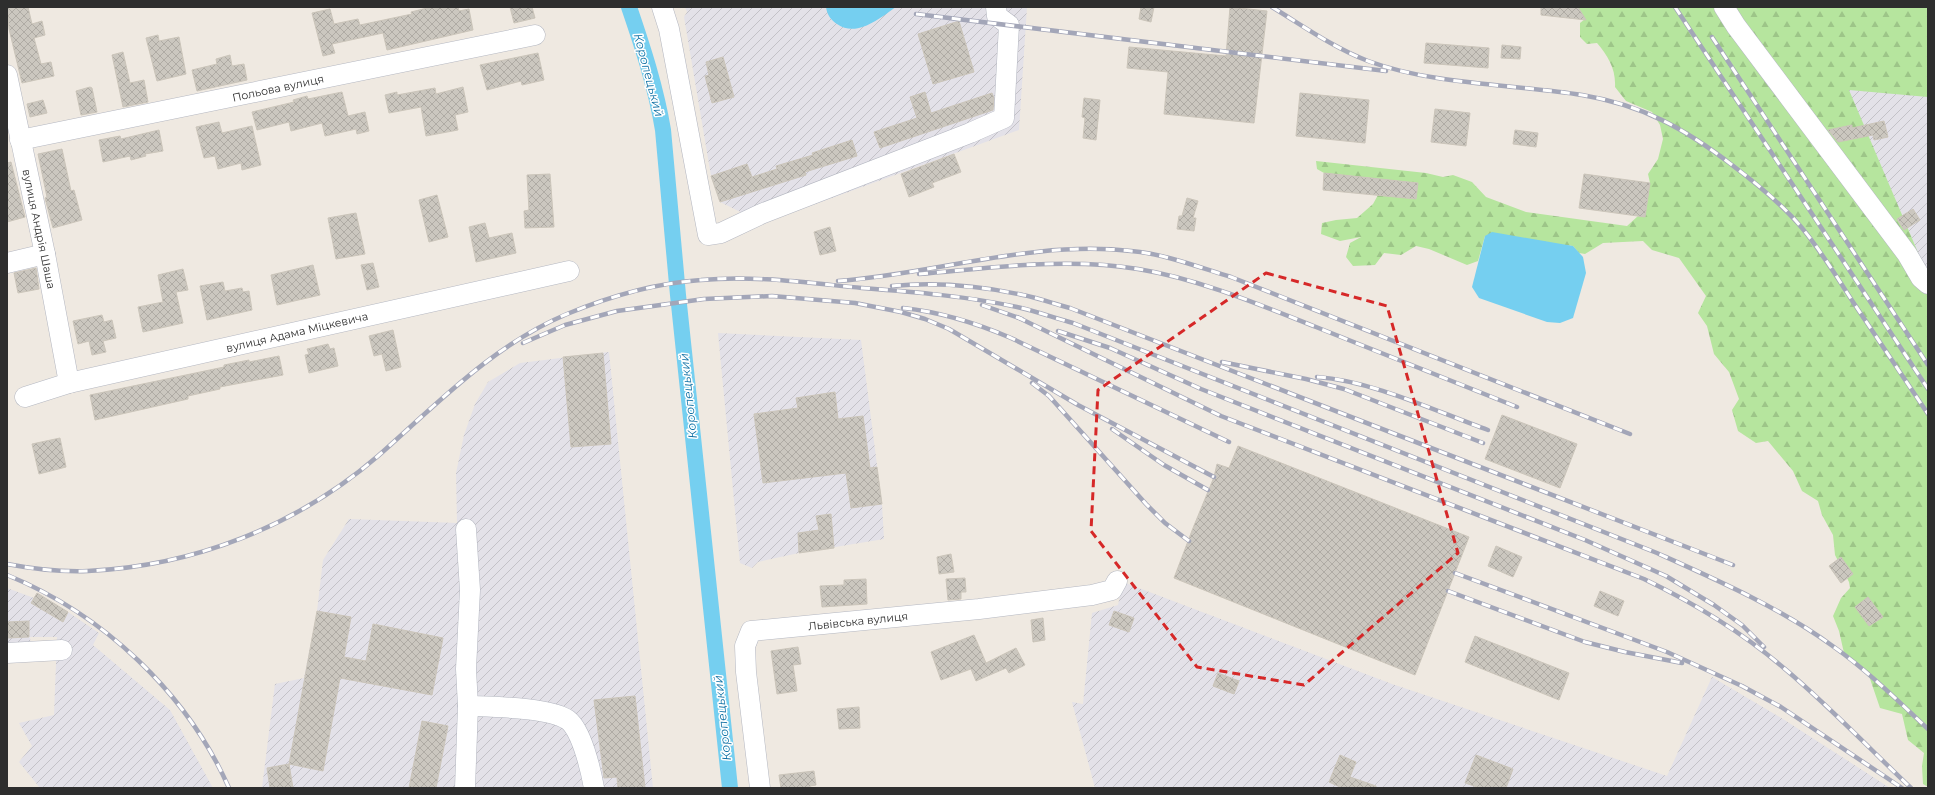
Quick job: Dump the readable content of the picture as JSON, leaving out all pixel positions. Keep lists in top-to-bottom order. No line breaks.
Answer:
{"streets":{"street":["Польова вулиця","вулиця Андрія Шаша","вулиця Адама Міцкевича","Львівська вулиця"]},"crossings":[["Польова вулиця","вулиця Андрія Шаша"],["вулиця Андрія Шаша","вулиця Адама Міцкевича"]],"water":["Коропецький"]}
